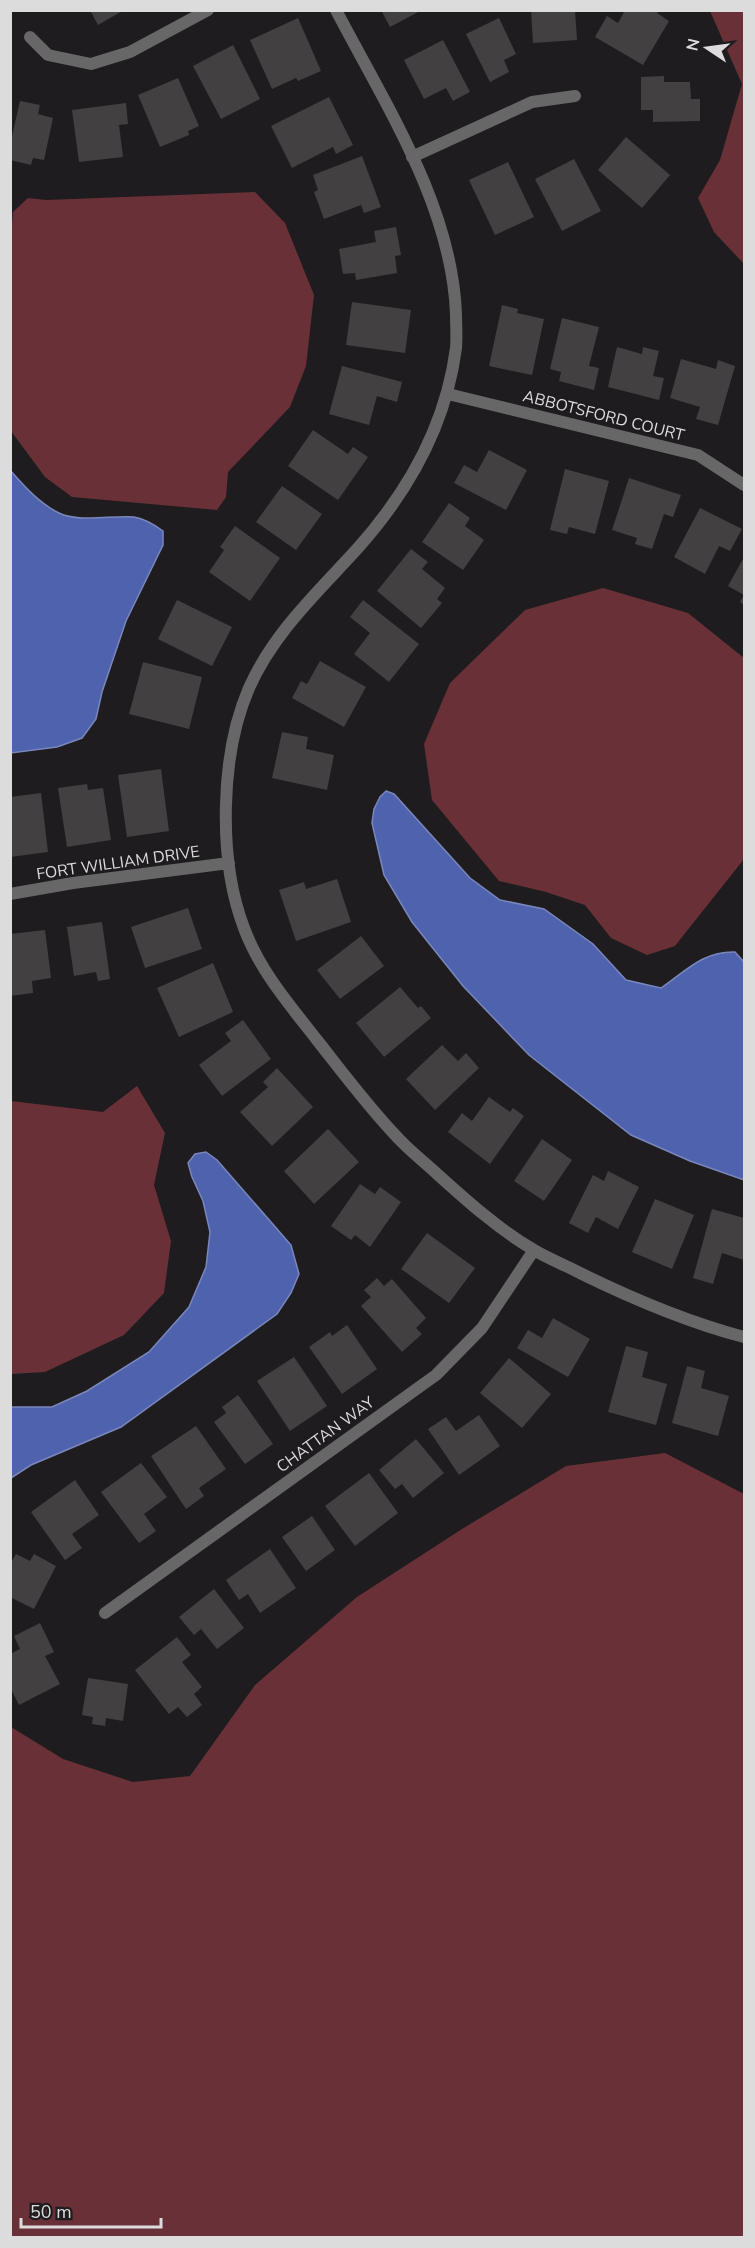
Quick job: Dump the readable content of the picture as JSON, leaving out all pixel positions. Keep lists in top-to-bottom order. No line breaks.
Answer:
{"streets":{"street":["ABBOTSFORD COURT","FORT WILLIAM DRIVE","CHATTAN WAY"]},"scale_bar":"50 m","north":"left"}
